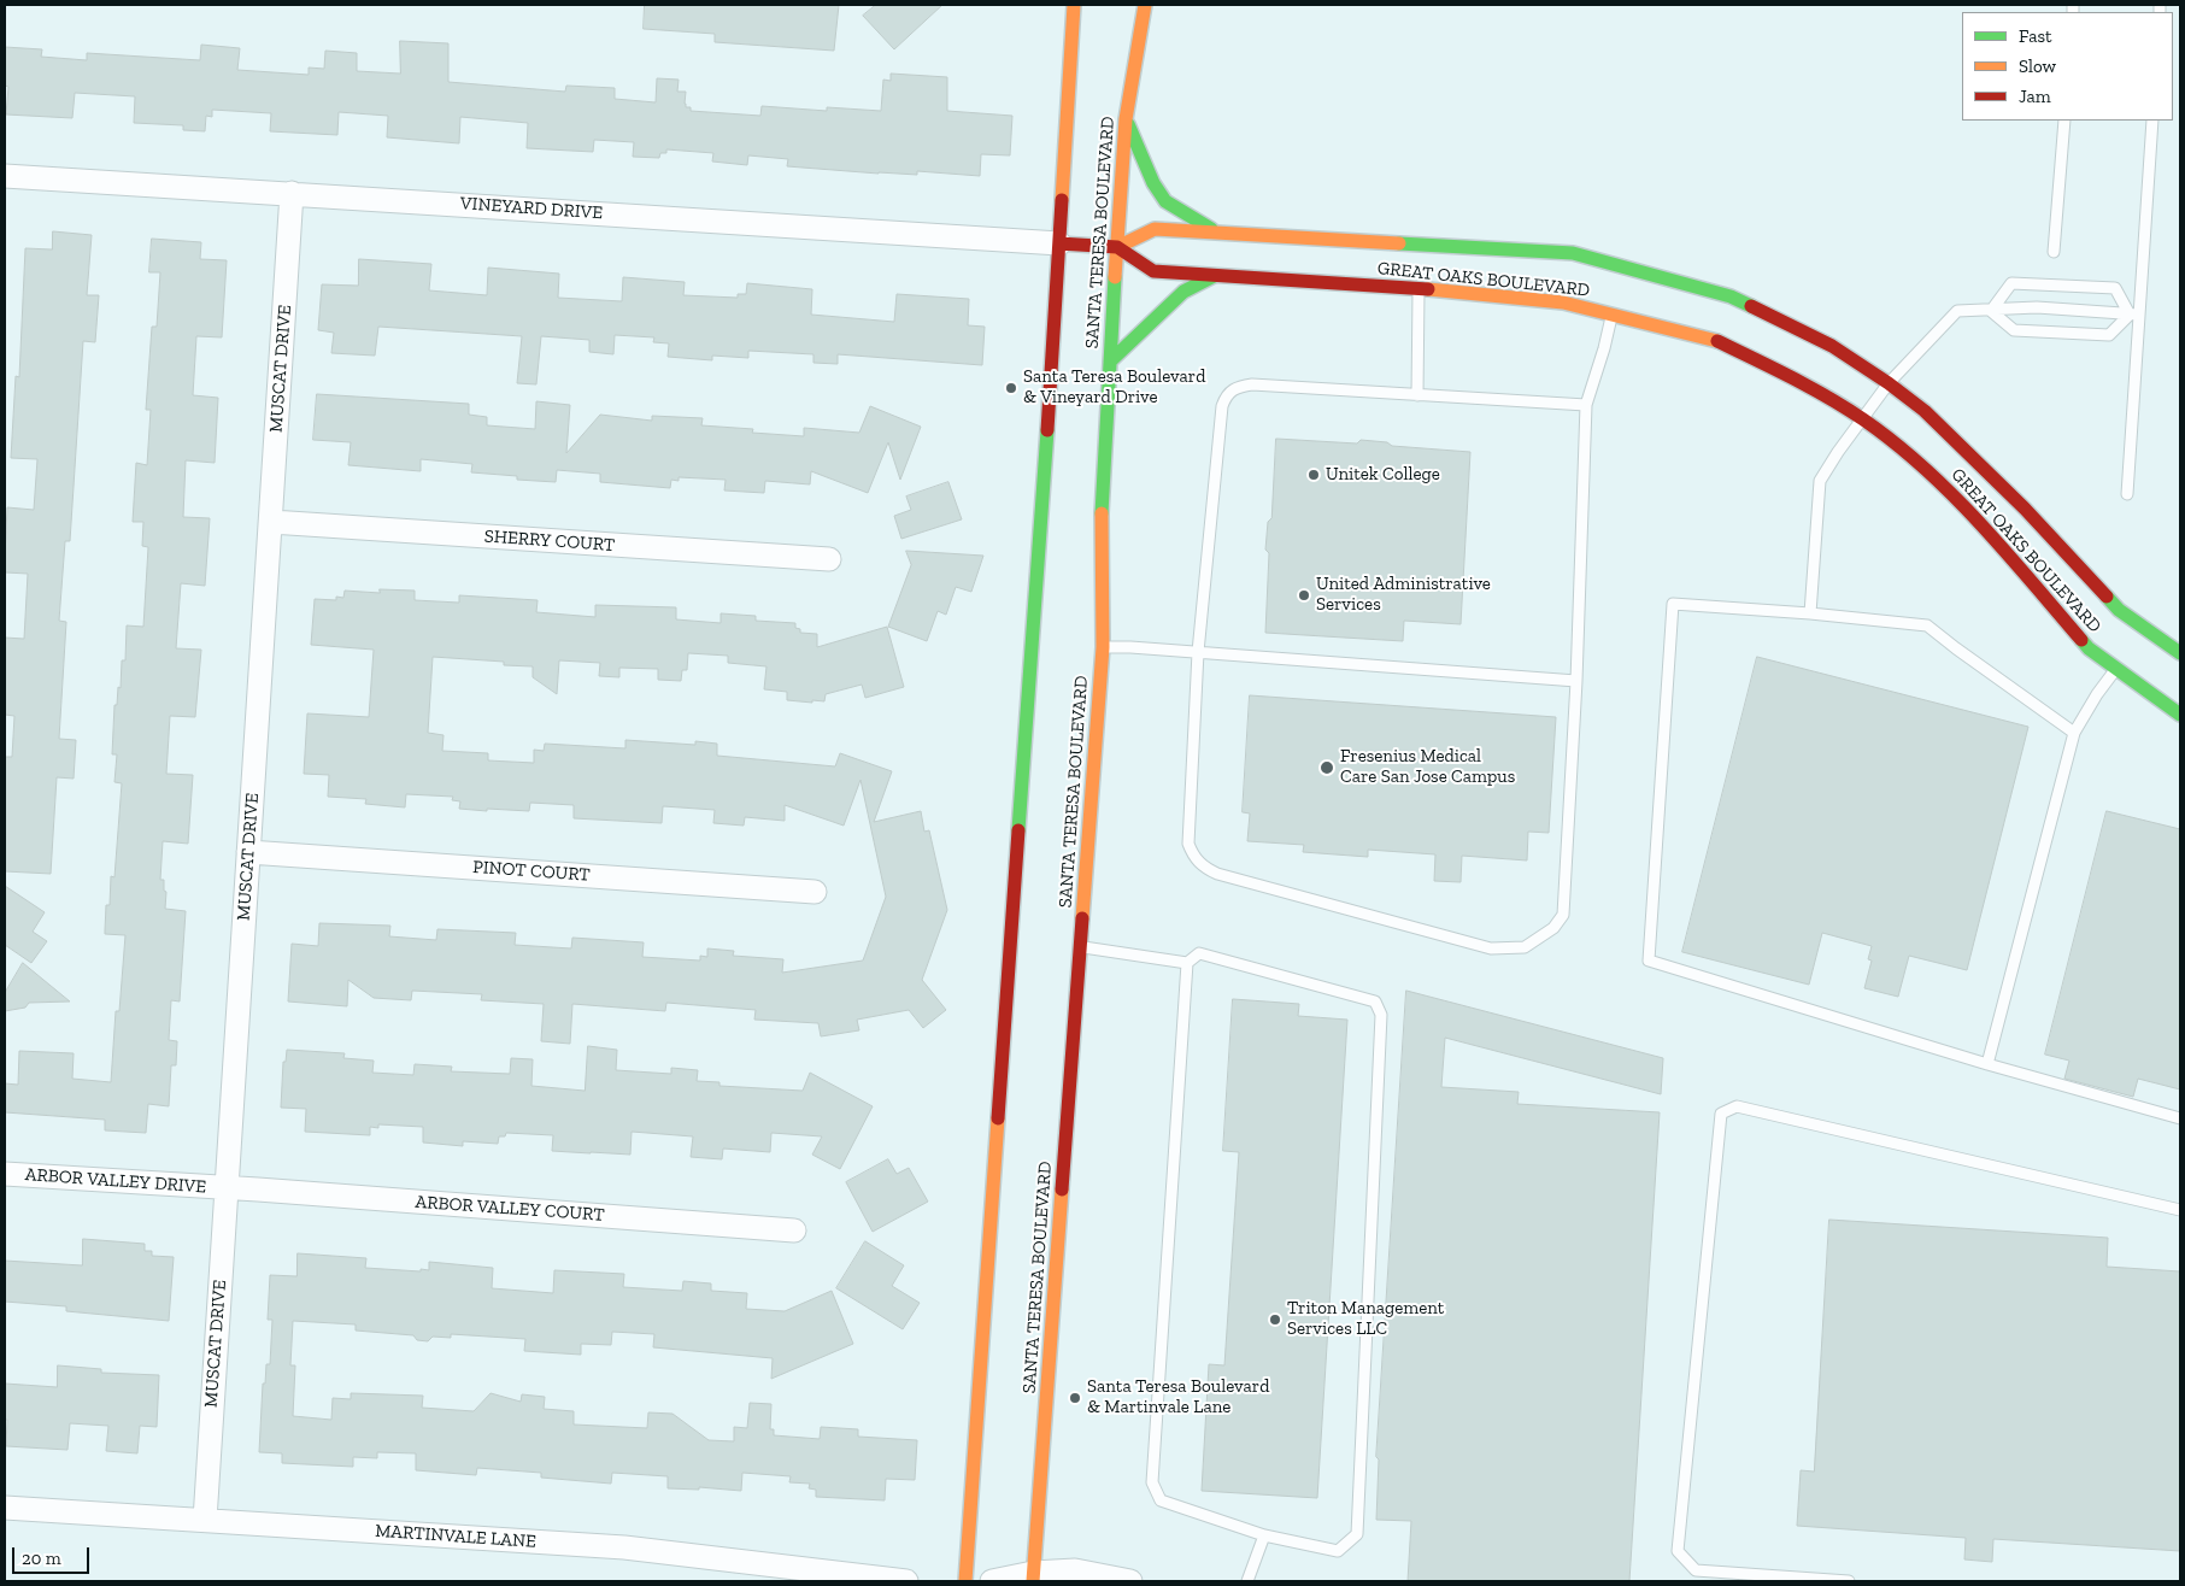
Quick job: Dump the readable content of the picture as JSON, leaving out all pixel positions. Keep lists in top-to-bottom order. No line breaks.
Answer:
{"streets":{"main road":["SANTA TERESA BOULEVARD","GREAT OAKS BOULEVARD"],"street":["VINEYARD DRIVE","MUSCAT DRIVE","SHERRY COURT","PINOT COURT","ARBOR VALLEY DRIVE","ARBOR VALLEY COURT","MARTINVALE LANE"]},"crossings":[["VINEYARD DRIVE","GREAT OAKS BOULEVARD"],["VINEYARD DRIVE","MUSCAT DRIVE"],["SANTA TERESA BOULEVARD","GREAT OAKS BOULEVARD"],["MUSCAT DRIVE","SHERRY COURT"],["MUSCAT DRIVE","PINOT COURT"],["MUSCAT DRIVE","ARBOR VALLEY DRIVE"],["MUSCAT DRIVE","ARBOR VALLEY COURT"],["MUSCAT DRIVE","MARTINVALE LANE"],["ARBOR VALLEY DRIVE","ARBOR VALLEY COURT"]],"places":["Santa Teresa Boulevard & Vineyard Drive","Unitek College","United Administrative Services","Fresenius Medical Care San Jose Campus","Triton Management Services LLC","Santa Teresa Boulevard & Martinvale Lane"],"legend":["Fast","Slow","Jam"],"scale_bar":"20 m"}
